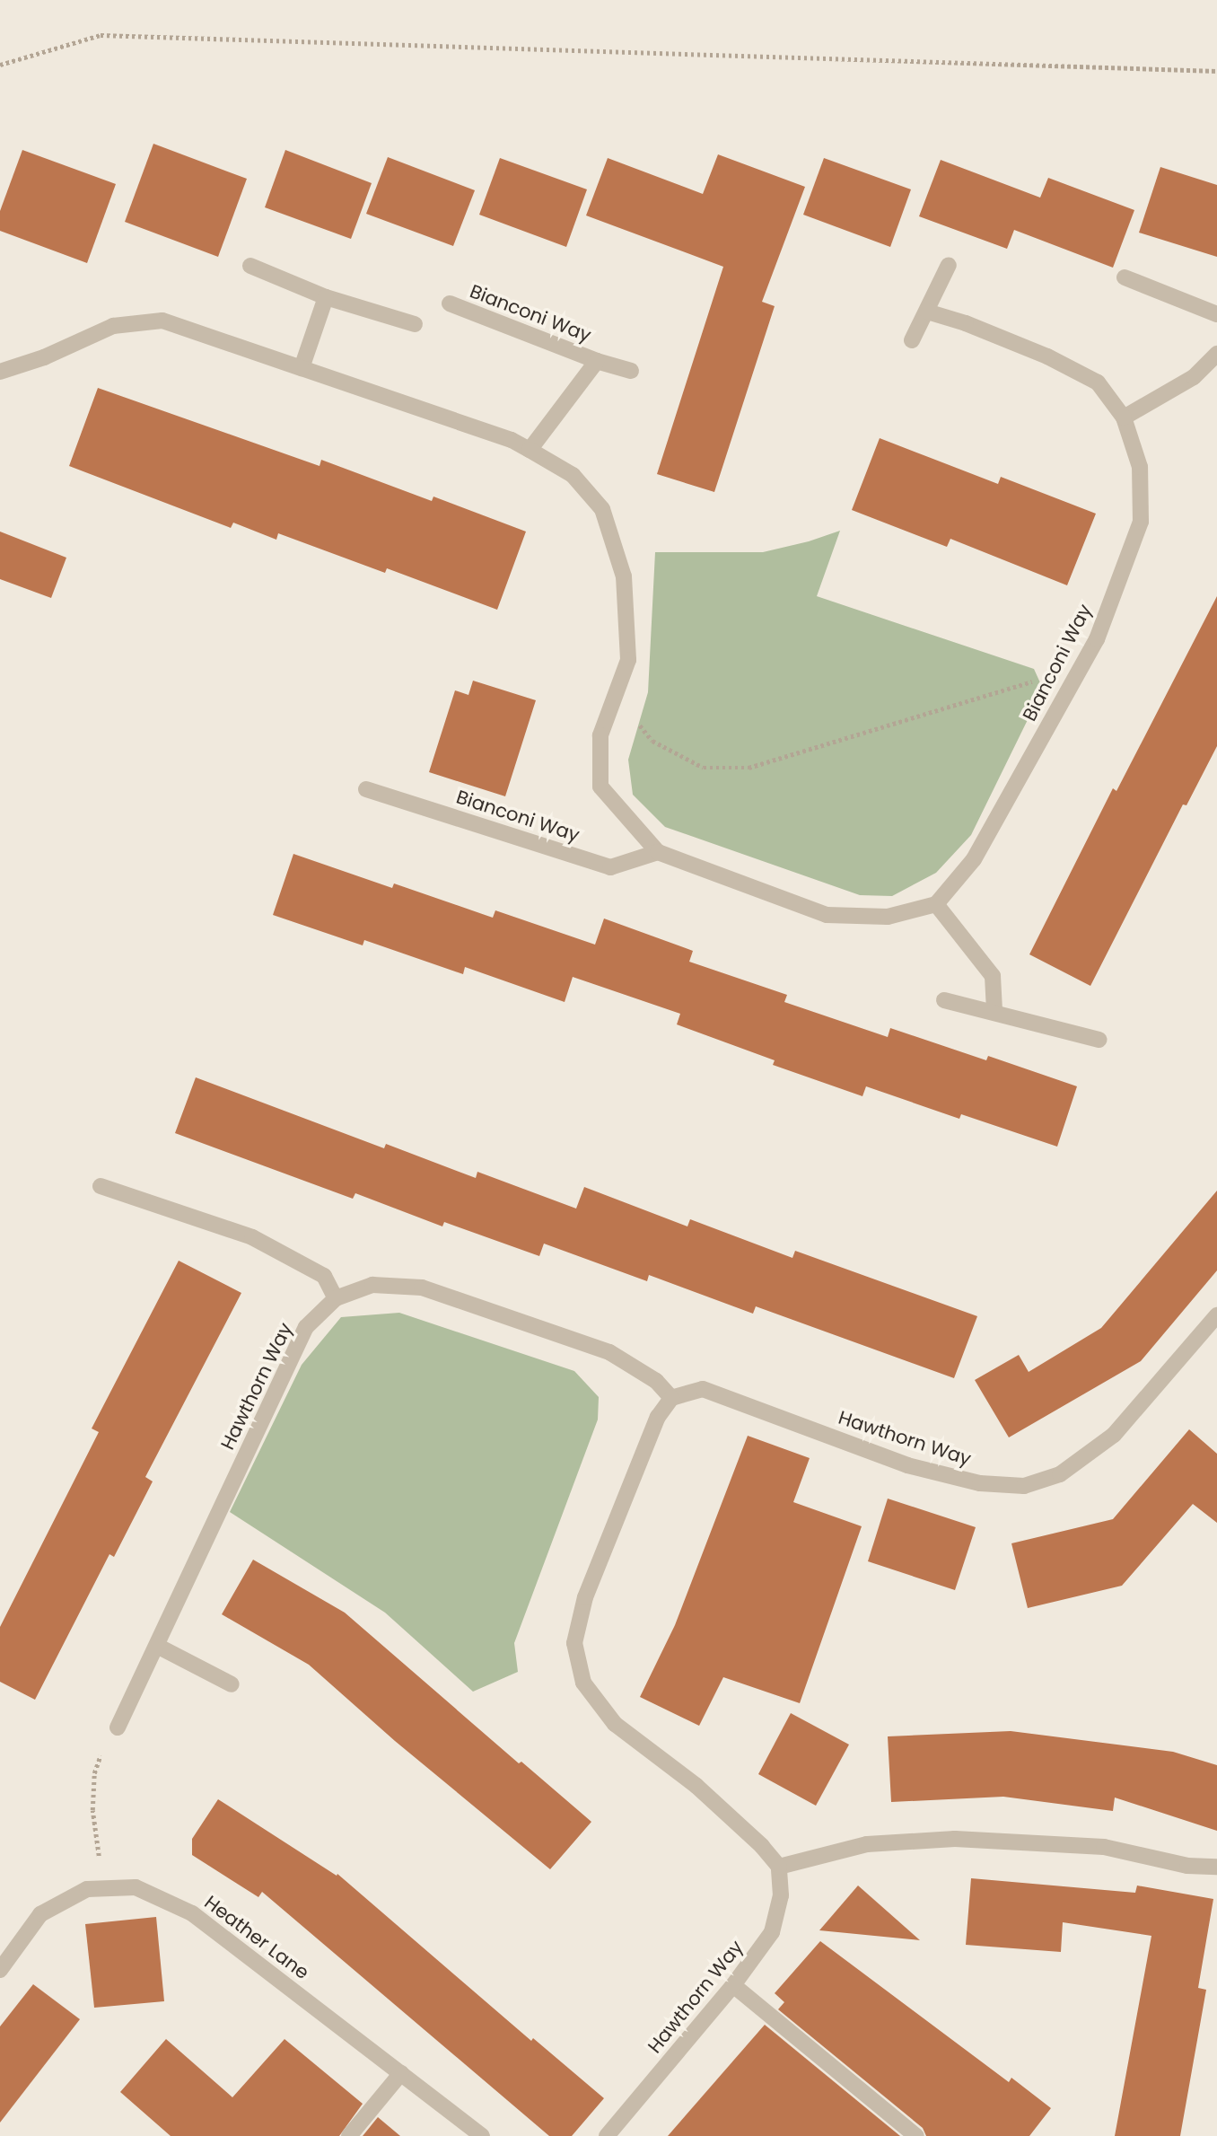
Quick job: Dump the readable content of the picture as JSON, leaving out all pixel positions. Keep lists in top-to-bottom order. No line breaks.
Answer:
{"streets":{"street":["Bianconi Way","Hawthorn Way","Heather Lane"]}}
